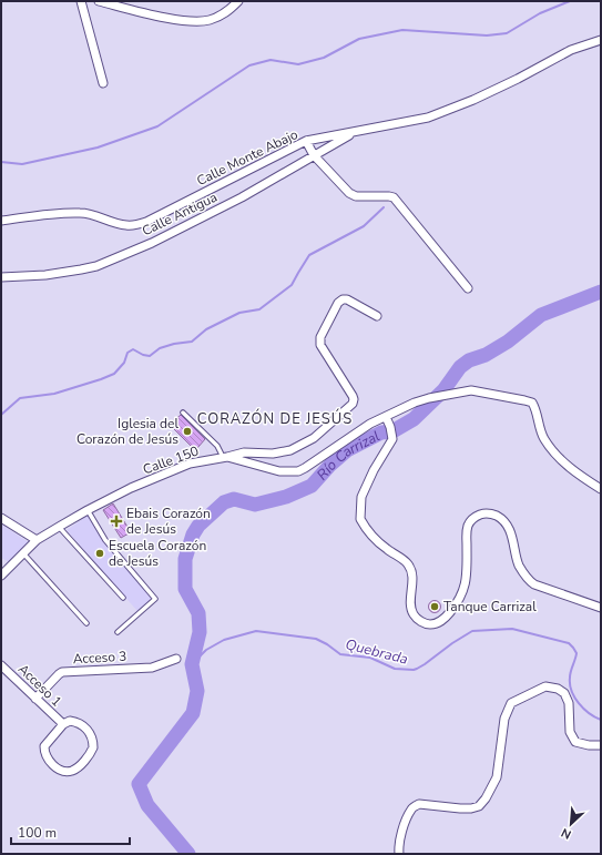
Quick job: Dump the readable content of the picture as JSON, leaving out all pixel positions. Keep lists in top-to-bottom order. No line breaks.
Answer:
{"streets":{"street":["Calle Monte Abajo","Calle Antigua","Calle 150","Acceso 3","Acceso 1"]},"crossings":[["Calle Monte Abajo","Calle Antigua"],["Acceso 3","Acceso 1"]],"districts":["CORAZÓN DE JESÚS"],"water":["Río Carrizal","Quebrada"],"places":{"other":["Iglesia del Corazón de Jesús","Escuela Corazón de Jesús","Tanque Carrizal"],"health":["Ebais Corazón de Jesús"]},"scale_bar":"100 m","north":"bottom left"}
